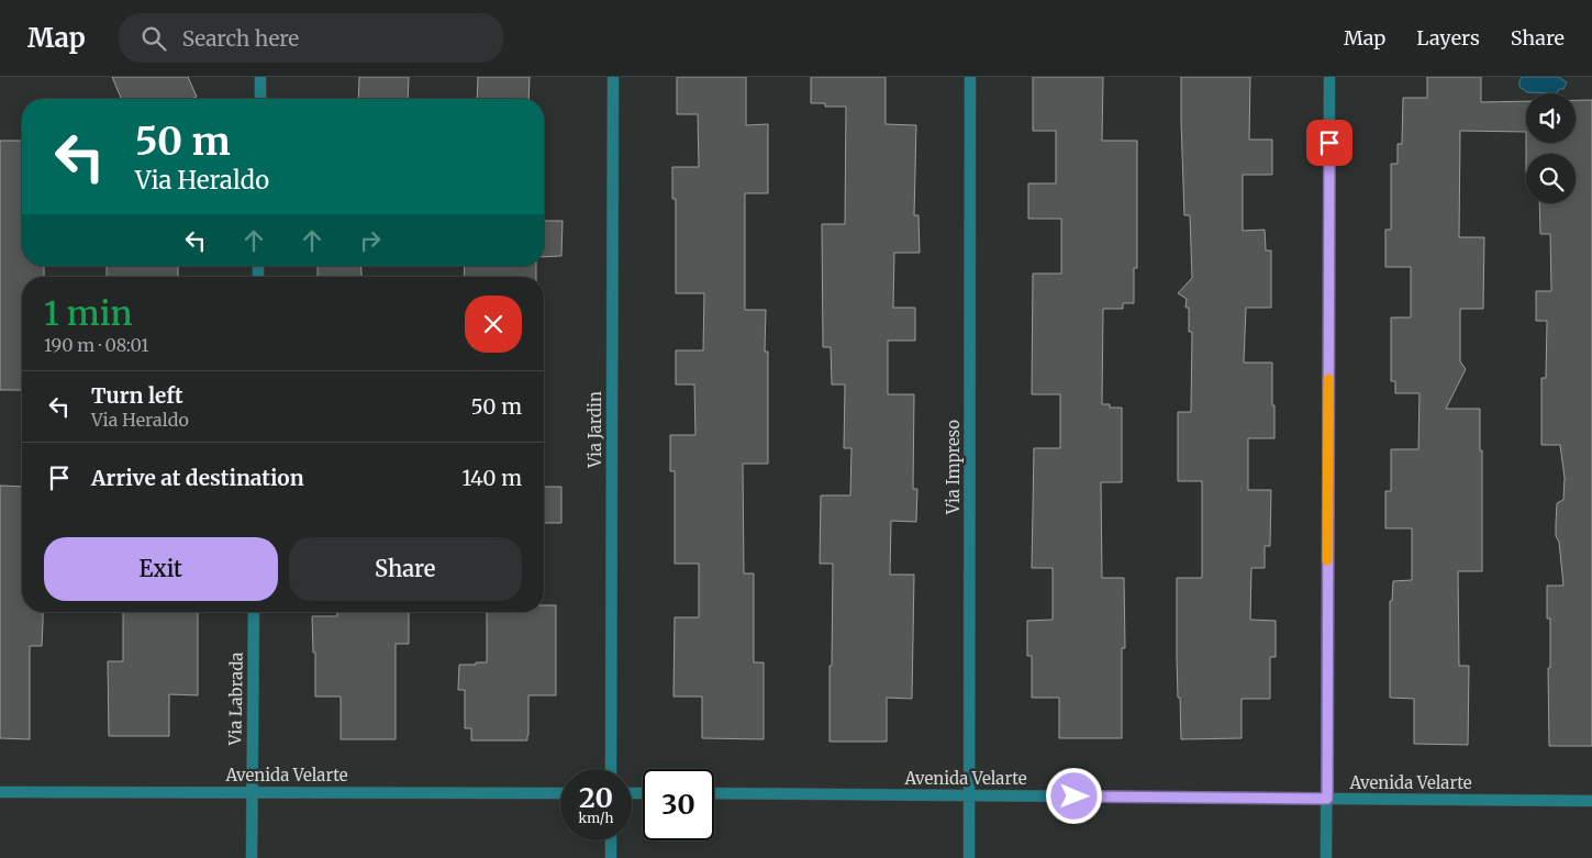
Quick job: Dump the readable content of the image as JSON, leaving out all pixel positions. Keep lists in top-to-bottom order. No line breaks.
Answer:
{"streets":{"street":["Via Jardin","Via Impreso","Via Labrada","Avenida Velarte"]},"crossings":[["Via Impreso","Avenida Velarte"],["Via Labrada","Avenida Velarte"]],"page":{"header":"Map","search":"Search here","nav":["Map","Layers","Share"],"turn":["50 m","Via Heraldo"],"heading":["1 min","190 m · 08:01"],"list":[{"name":"Turn left","note":"Via Heraldo","value":"50 m"},{"name":"Arrive at destination","value":"140 m"}],"buttons":["Exit","Share"],"speed":"20 km/h","limit":"30"}}
